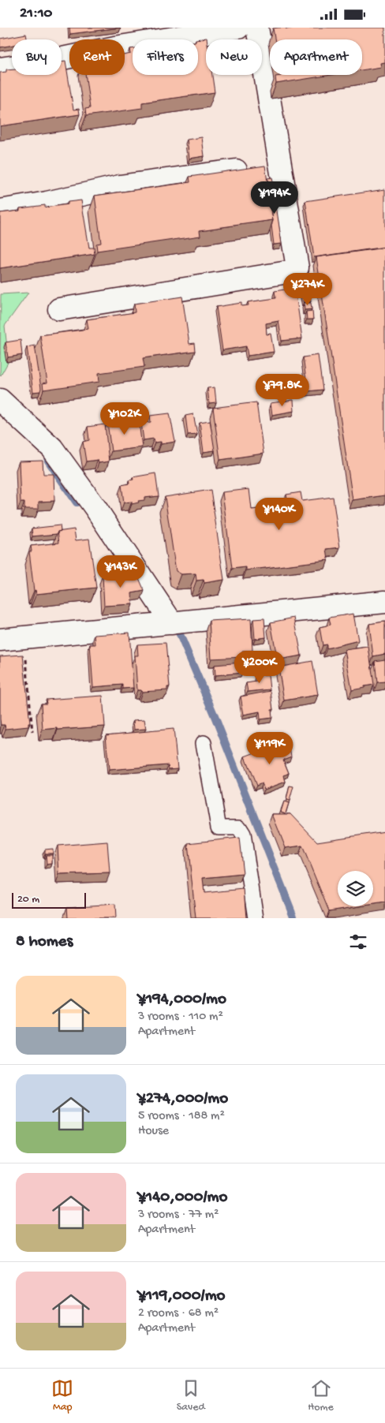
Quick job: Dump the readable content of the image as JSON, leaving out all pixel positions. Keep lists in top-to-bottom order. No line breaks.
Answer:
{"scale_bar":"20 m","page":{"status":"21:10","chip":["Buy","Rent","Filters","New","Apartment"],"price":["¥194K","¥274K","¥79.8K","¥102K","¥140K","¥143K","¥200K","¥119K"],"scale":"20 m","heading":"8 homes","list":[{"name":"¥194,000/mo","note":"3 rooms · 110 m² · Apartment"},{"name":"¥274,000/mo","note":"5 rooms · 188 m² · House"},{"name":"¥140,000/mo","note":"3 rooms · 77 m² · Apartment"},{"name":"¥119,000/mo","note":"2 rooms · 68 m² · Apartment"}],"tabs":["Map","Saved","Home"]}}
